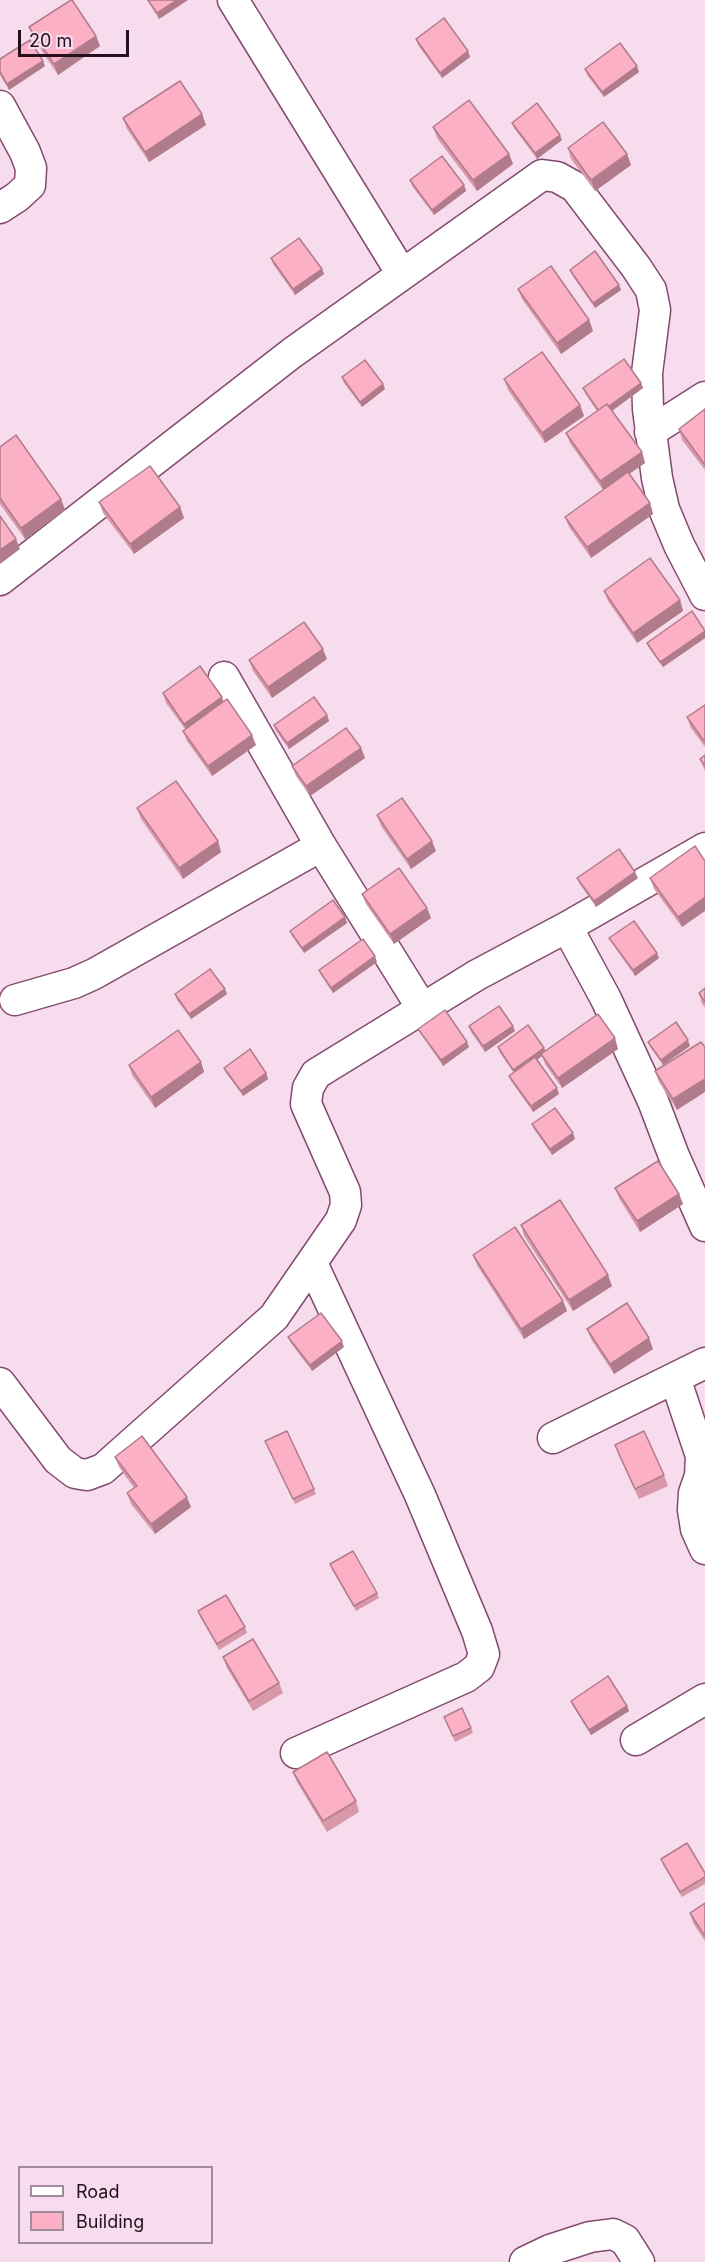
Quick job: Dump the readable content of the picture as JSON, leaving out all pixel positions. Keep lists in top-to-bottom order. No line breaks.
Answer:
{"legend":["Road","Building"],"scale_bar":"20 m"}
